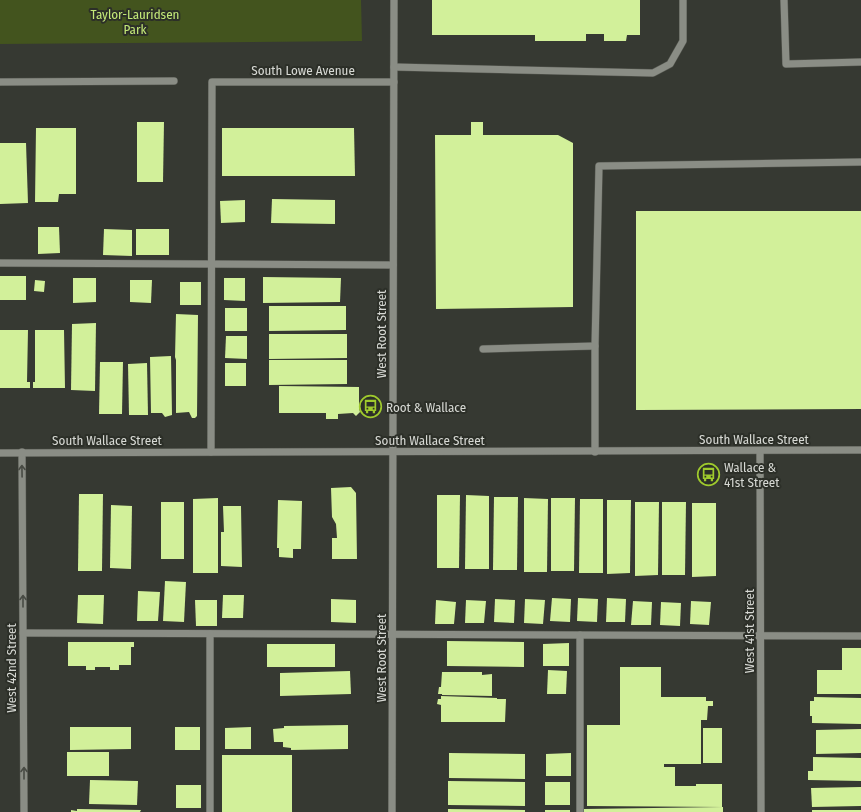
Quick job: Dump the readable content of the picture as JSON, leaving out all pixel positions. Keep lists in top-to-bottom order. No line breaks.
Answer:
{"streets":{"street":["South Lowe Avenue","West Root Street","South Wallace Street","West 41st Street","West 42nd Street"]},"crossings":[["South Lowe Avenue","West Root Street"],["West Root Street","South Wallace Street"],["South Wallace Street","West 41st Street"],["South Wallace Street","West 42nd Street"]],"one_way":["West 42nd Street"],"parks":["Taylor-Lauridsen Park"],"places":{"bus stop":["Root & Wallace","Wallace & 41st Street"]}}
